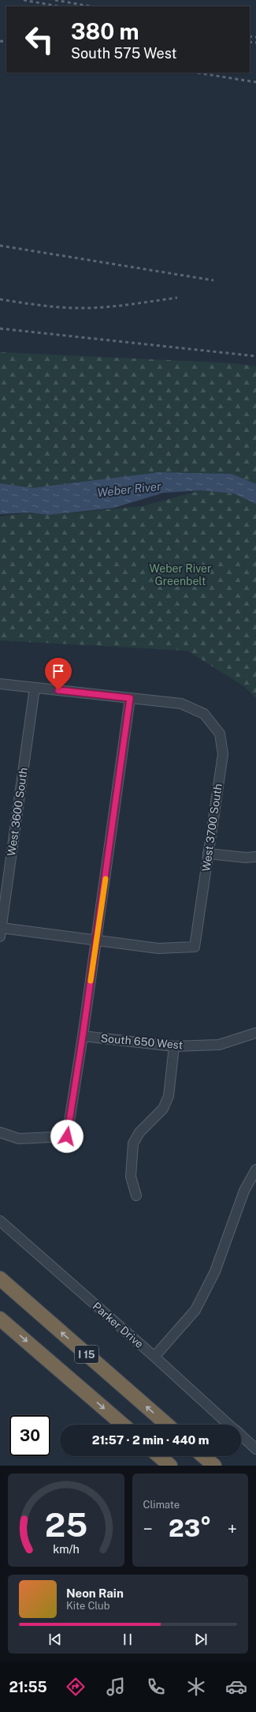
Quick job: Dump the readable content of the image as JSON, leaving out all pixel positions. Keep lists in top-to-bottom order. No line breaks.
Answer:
{"streets":{"highway":["I 15"],"street":["West 3600 South","West 3700 South","South 650 West","Parker Drive"]},"water":["Weber River"],"parks":["Weber River Greenbelt"],"page":{"turn":["380 m","South 575 West"],"limit":"30","trip":"21:57 · 2 min · 440 m","tile":"Climate","heat":["−","23°","+"],"song":["Neon Rain","Kite Club"],"tabs":"21:55","gauge":["25","km/h"]}}
